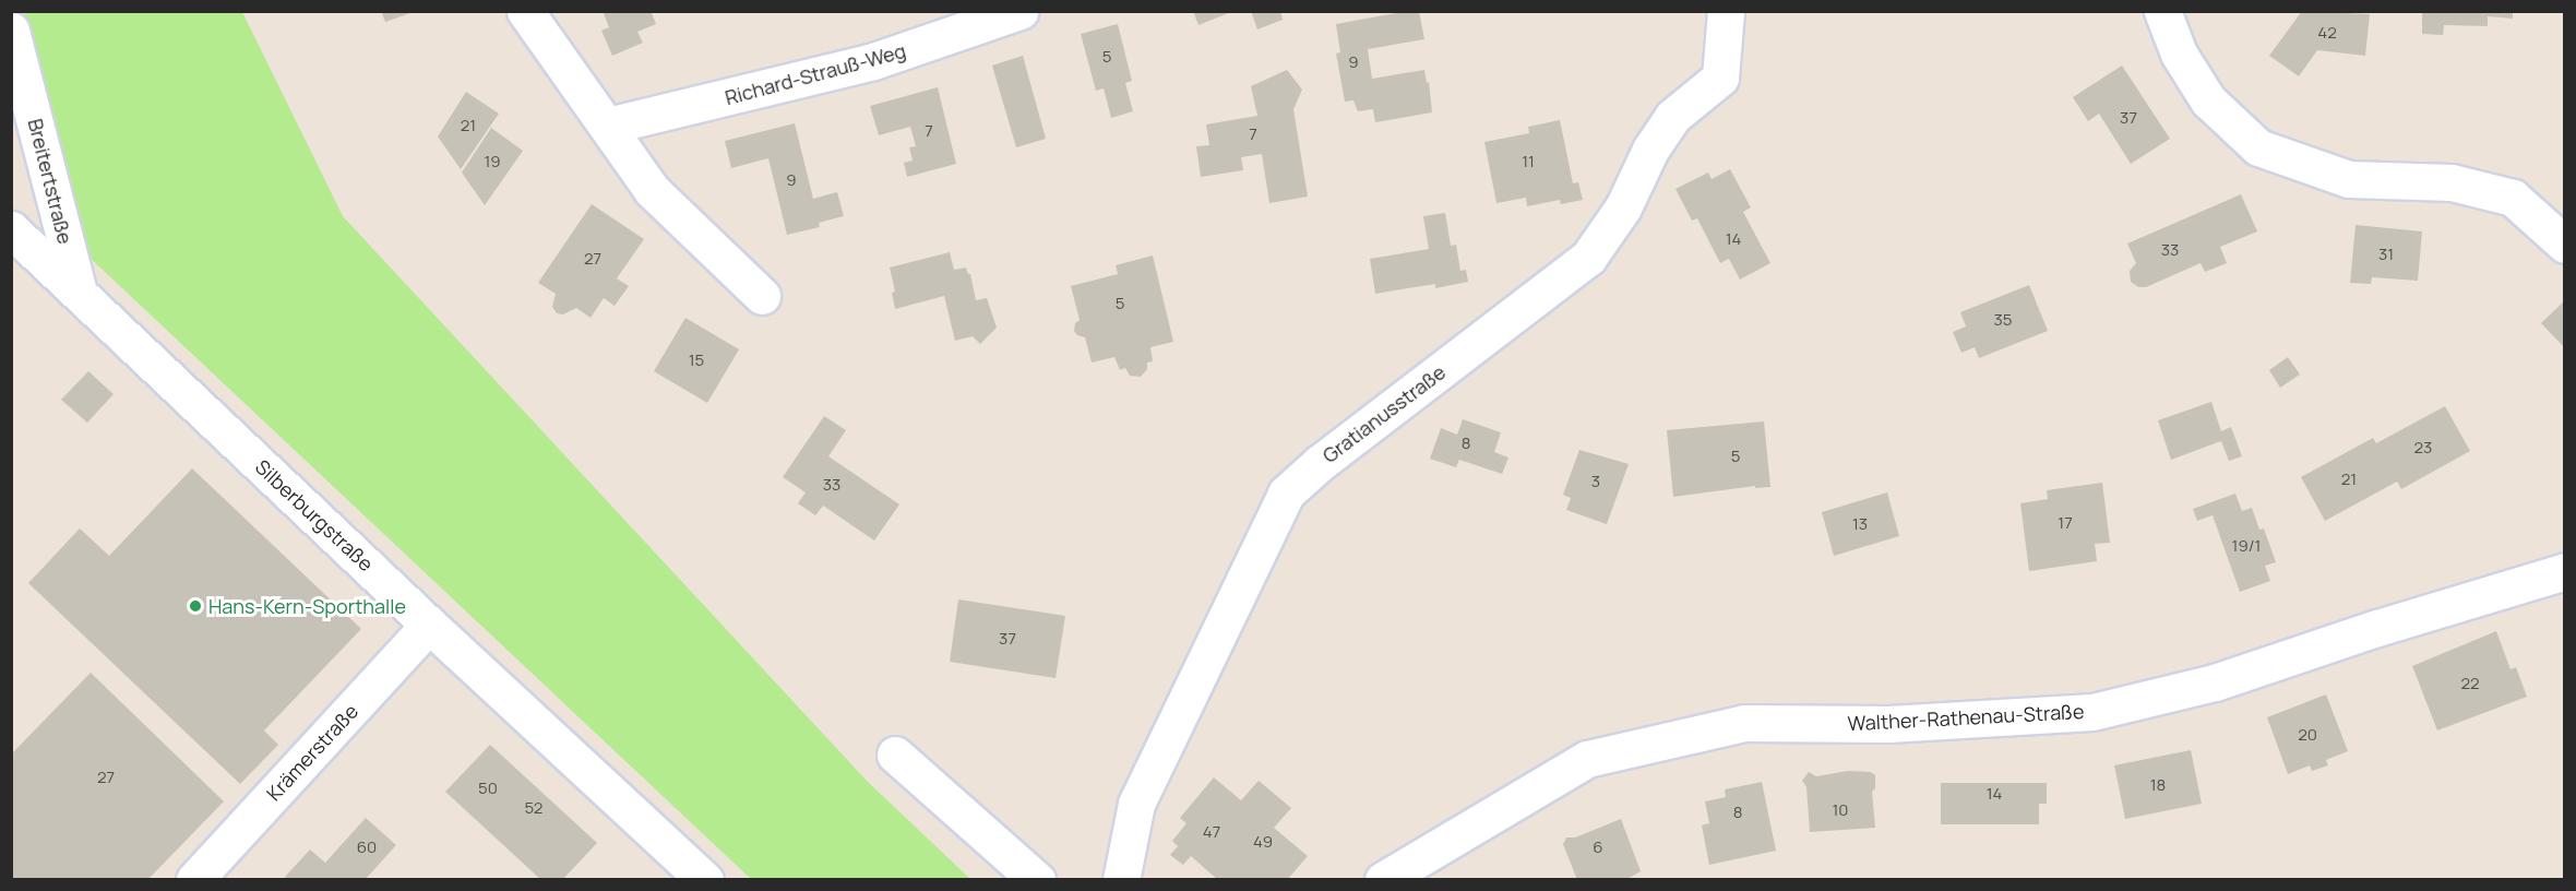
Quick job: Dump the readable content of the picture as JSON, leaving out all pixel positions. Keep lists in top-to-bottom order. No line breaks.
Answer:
{"streets":{"street":["Richard-Strauß-Weg","Breitertstraße","Gratianusstraße","Silberburgstraße","Walther-Rathenau-Straße","Krämerstraße"]},"crossings":[["Breitertstraße","Silberburgstraße"],["Silberburgstraße","Krämerstraße"]],"places":["Hans-Kern-Sporthalle"],"house_numbers":["42","5","9","37","21","7","7","19","11","9","14","33","31","27","5","35","15","8","23","5","21","3","33","17","13","19/1","37","22","20","27","18","50","14","52","10","8","47","49","60","6"]}
